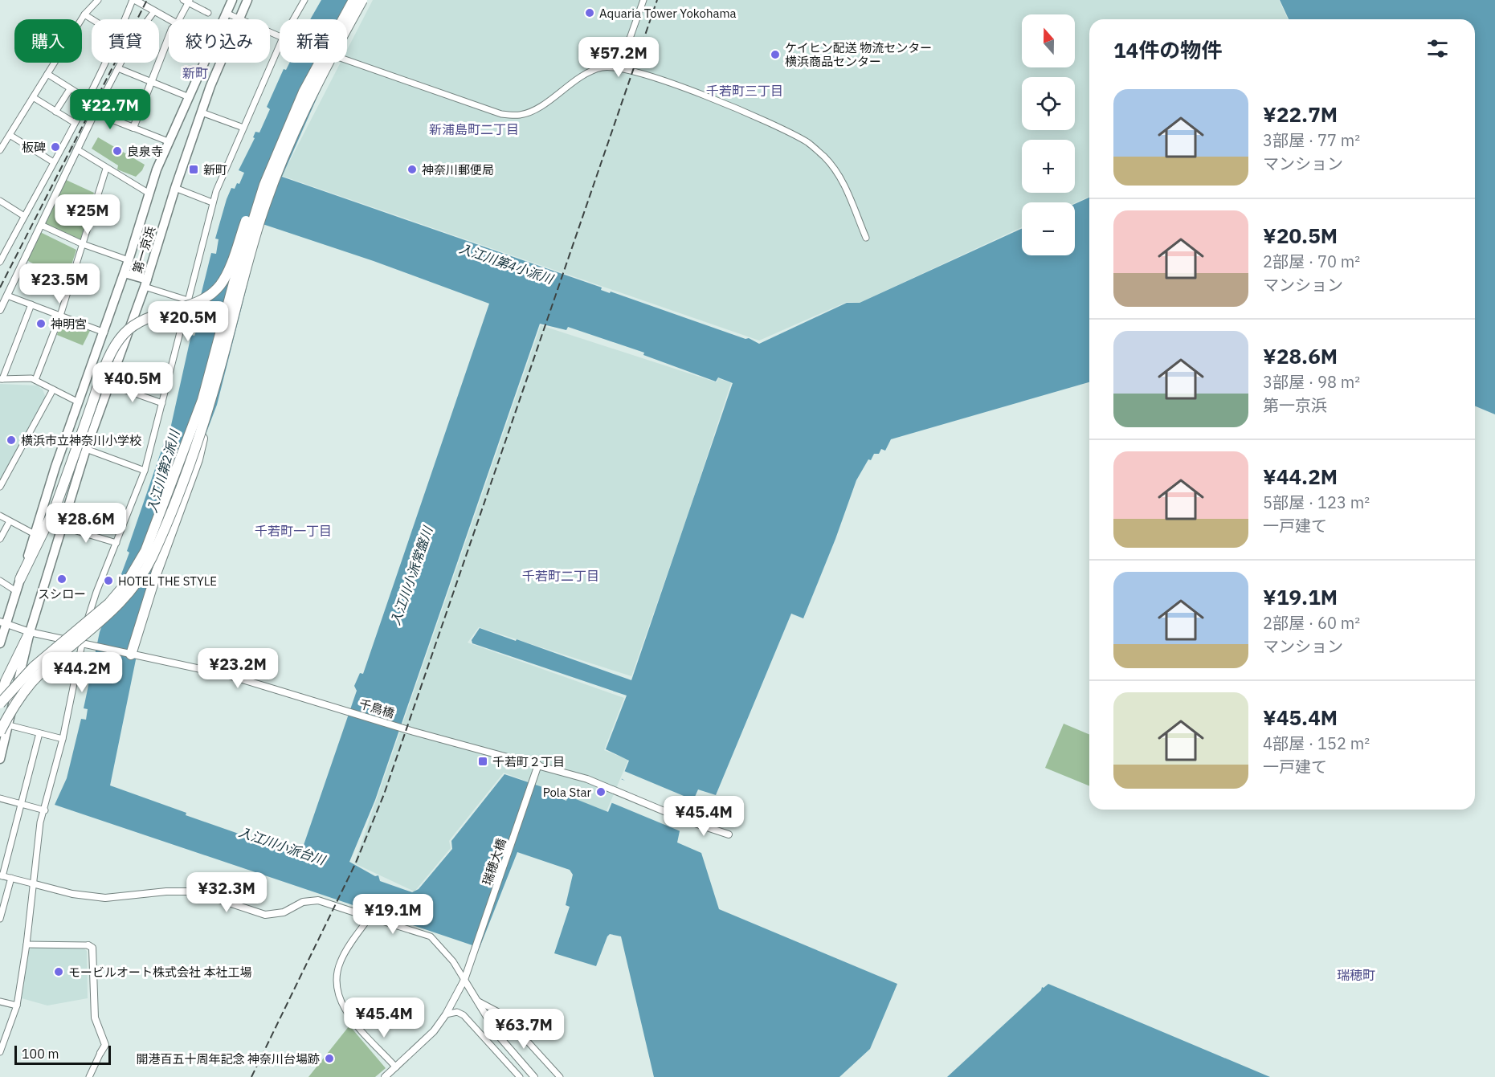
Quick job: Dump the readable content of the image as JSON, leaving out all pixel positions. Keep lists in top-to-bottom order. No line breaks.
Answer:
{"streets":{"highway":["第一京浜"],"street":["千鳥橋","瑞穂大橋"]},"crossings":[["第一京浜","千鳥橋"],["千鳥橋","瑞穂大橋"]],"districts":["新町","千若町三丁目","新浦島町二丁目","千若町一丁目","千若町二丁目","瑞穂町"],"water":["入江川第4小派川","入江川第2派川","入江川小派常盤川","入江川小派台川"],"places":{"other":["Aquaria Tower Yokohama","ケイヒン配送 物流センター 横浜商品センター","板碑","良泉寺","神奈川郵便局","神明宮","横浜市立神奈川小学校","スシロー","HOTEL THE STYLE","Pola Star","モービルオート株式会社 本社工場","開港百五十周年記念 神奈川台場跡"],"transit":["新町","千若町２丁目"]},"scale_bar":"100 m","north":"top","page":{"map_buttons":["+","−"],"chip":["購入","賃貸","絞り込み","新着"],"heading":"14件の物件","price":["¥57.2M","¥22.7M","¥25M","¥23.5M","¥20.5M","¥40.5M","¥28.6M","¥23.2M","¥44.2M","¥45.4M","¥32.3M","¥19.1M","¥45.4M","¥63.7M"],"list":[{"name":"¥22.7M","note":"3部屋 · 77 m² · マンション"},{"name":"¥20.5M","note":"2部屋 · 70 m² · マンション"},{"name":"¥28.6M","note":"3部屋 · 98 m² · 第一京浜"},{"name":"¥44.2M","note":"5部屋 · 123 m² · 一戸建て"},{"name":"¥19.1M","note":"2部屋 · 60 m² · マンション"},{"name":"¥45.4M","note":"4部屋 · 152 m² · 一戸建て"}],"scale":"100 m"}}
